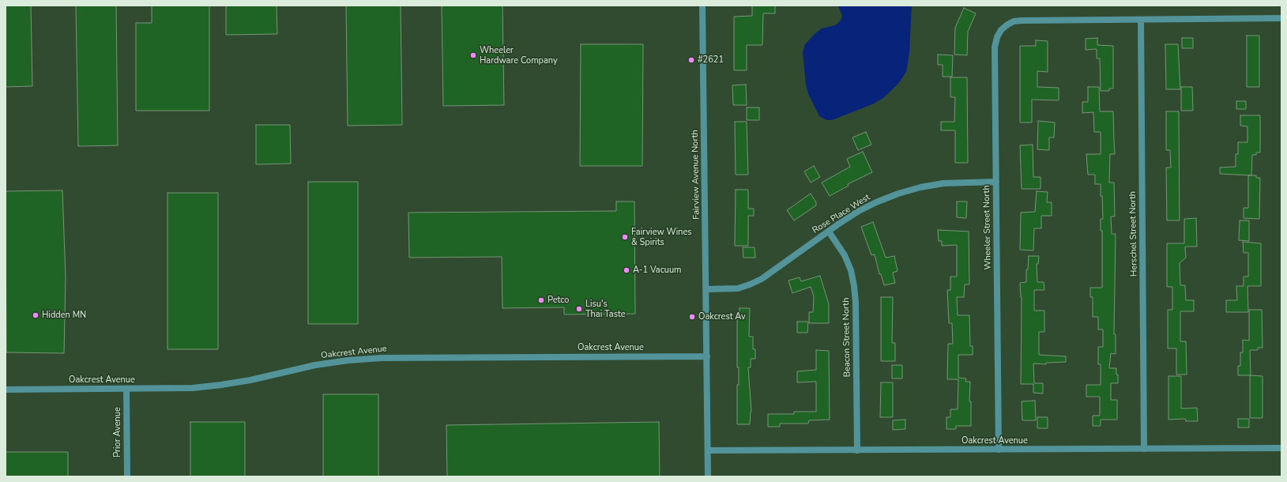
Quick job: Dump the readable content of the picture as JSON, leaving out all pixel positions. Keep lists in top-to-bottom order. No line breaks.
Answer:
{"streets":{"street":["Fairview Avenue North","Rose Place West","Wheeler Street North","Herschel Street North","Beacon Street North","Oakcrest Avenue","Prior Avenue"]},"crossings":[["Fairview Avenue North","Rose Place West"],["Fairview Avenue North","Oakcrest Avenue"],["Rose Place West","Wheeler Street North"],["Rose Place West","Beacon Street North"],["Wheeler Street North","Herschel Street North"],["Wheeler Street North","Oakcrest Avenue"],["Herschel Street North","Oakcrest Avenue"],["Beacon Street North","Oakcrest Avenue"],["Oakcrest Avenue","Prior Avenue"]],"places":["Wheeler Hardware Company","#2621","Fairview Wines & Spirits","A-1 Vacuum","Petco","Lisu's Thai Taste","Hidden MN","Oakcrest Av"]}
